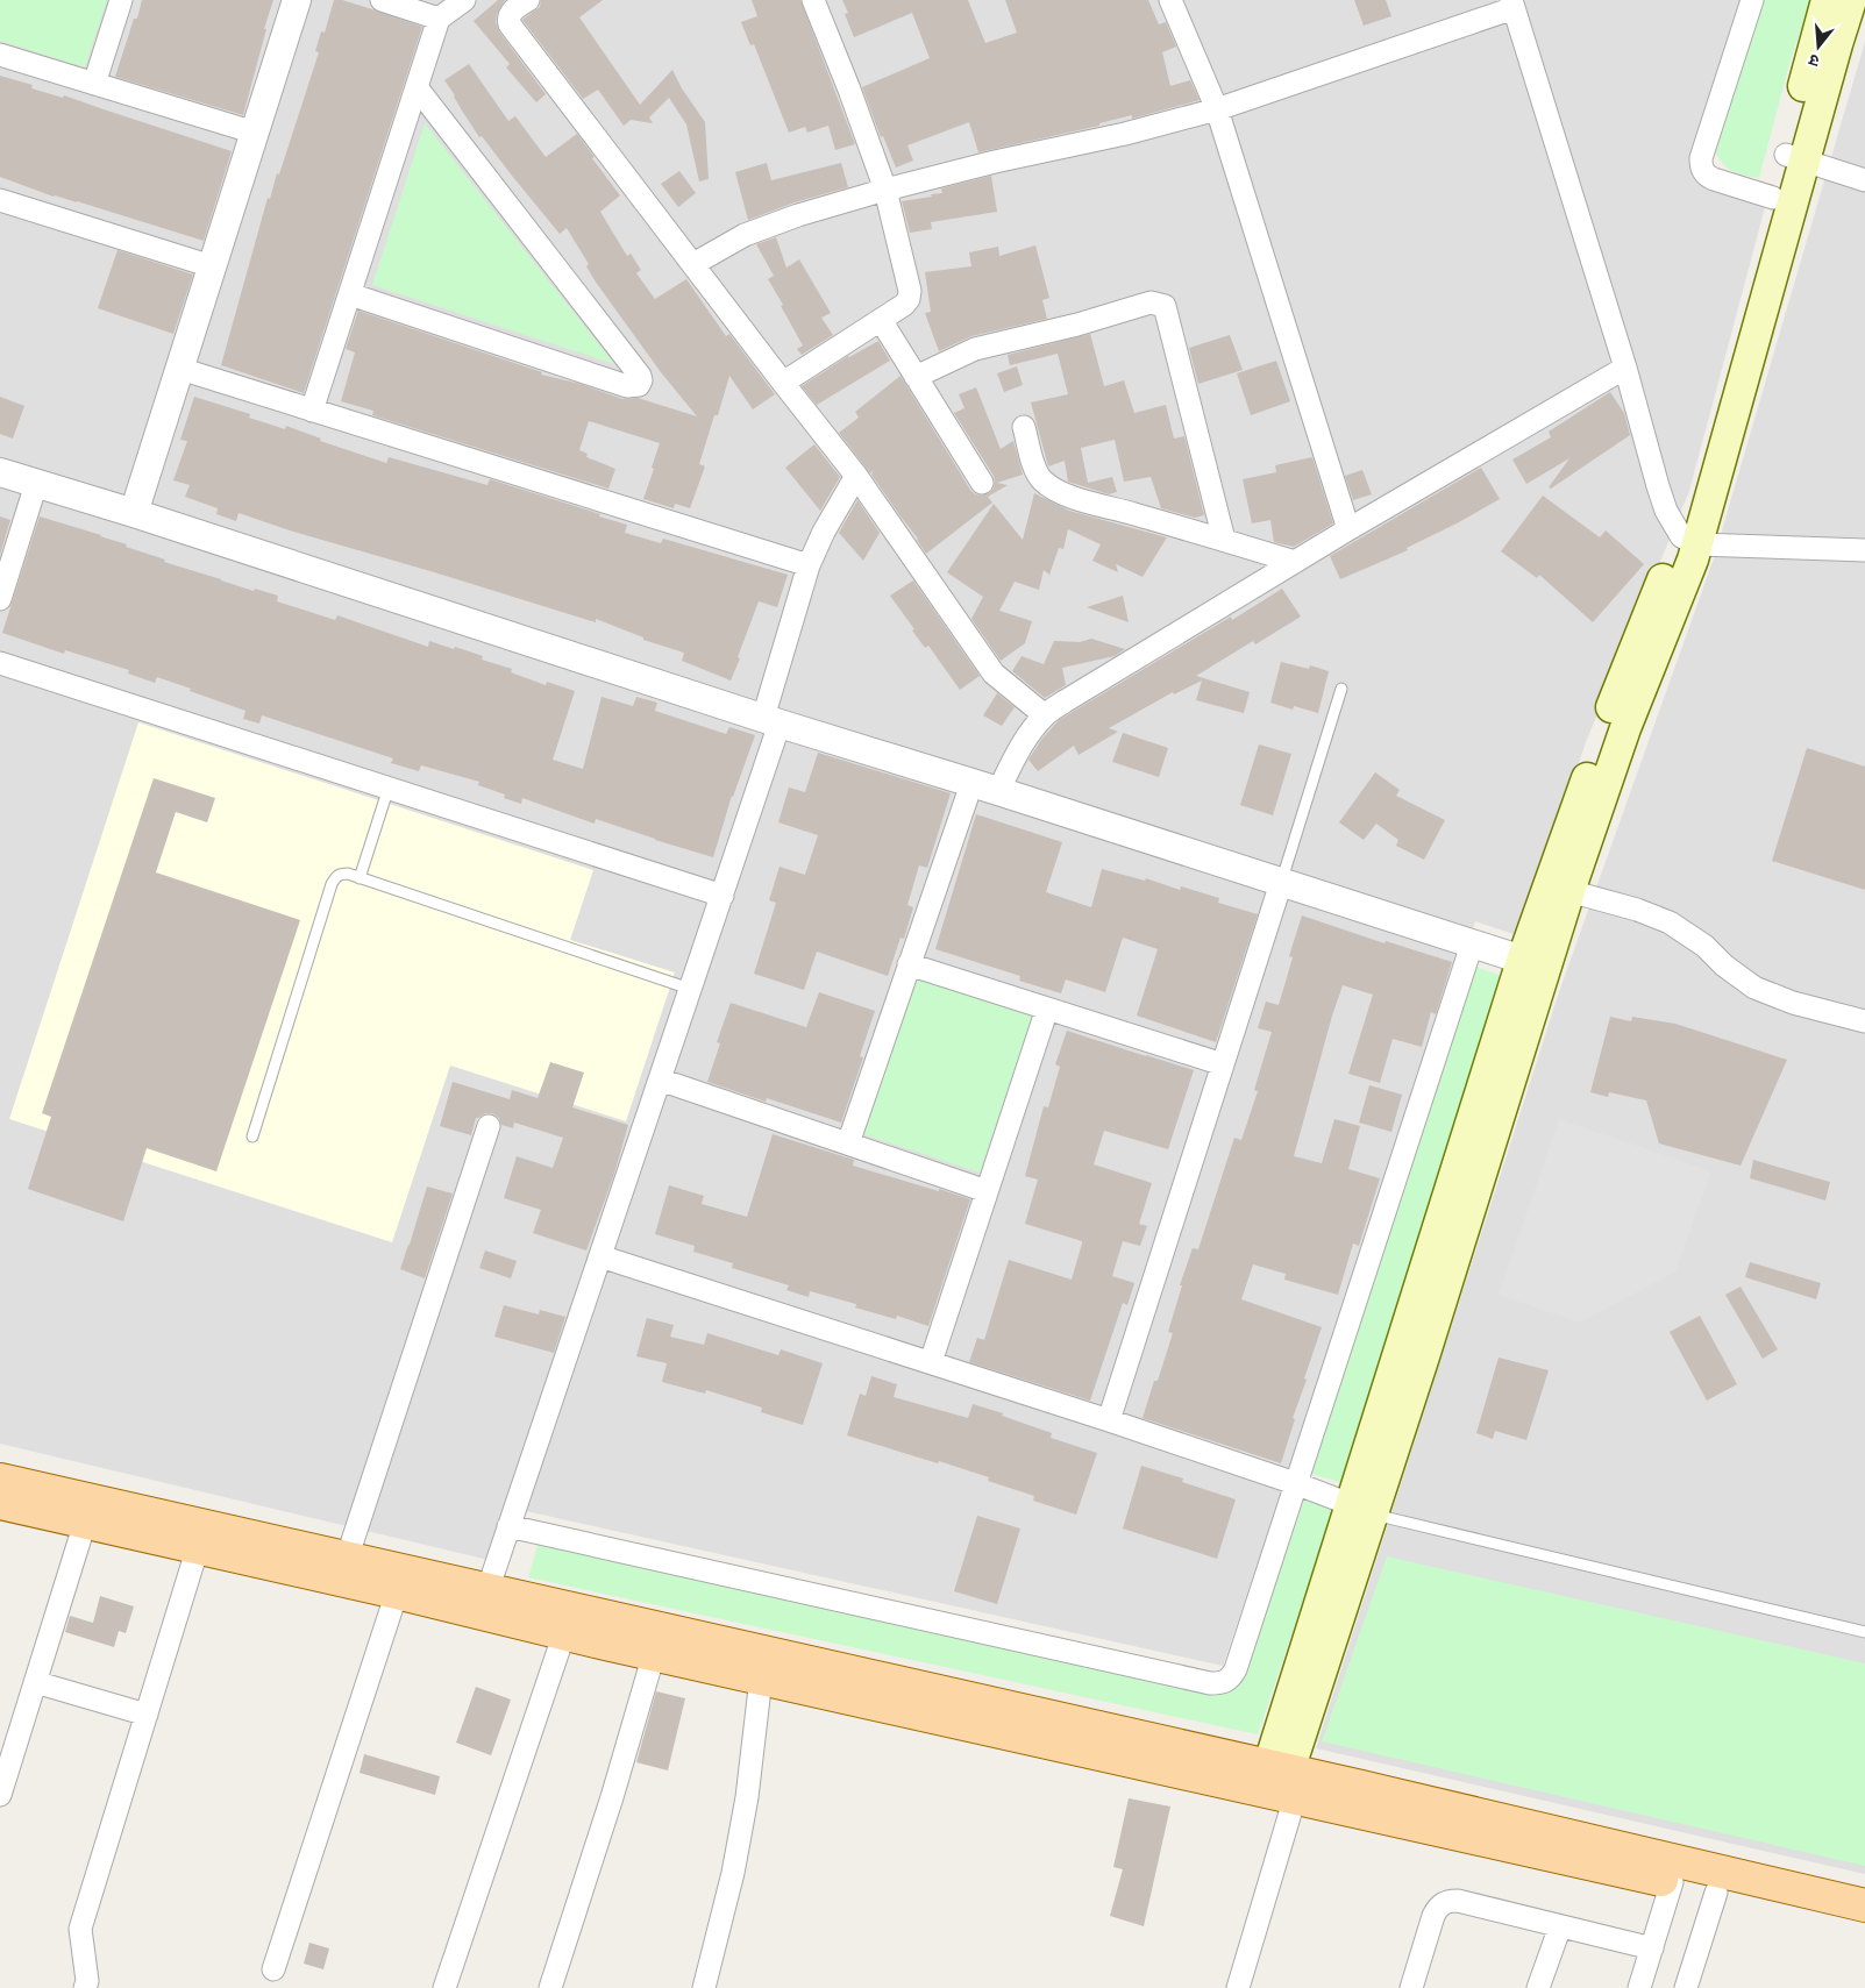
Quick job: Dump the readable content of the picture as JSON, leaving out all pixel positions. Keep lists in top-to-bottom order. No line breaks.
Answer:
{"north":"bottom"}
